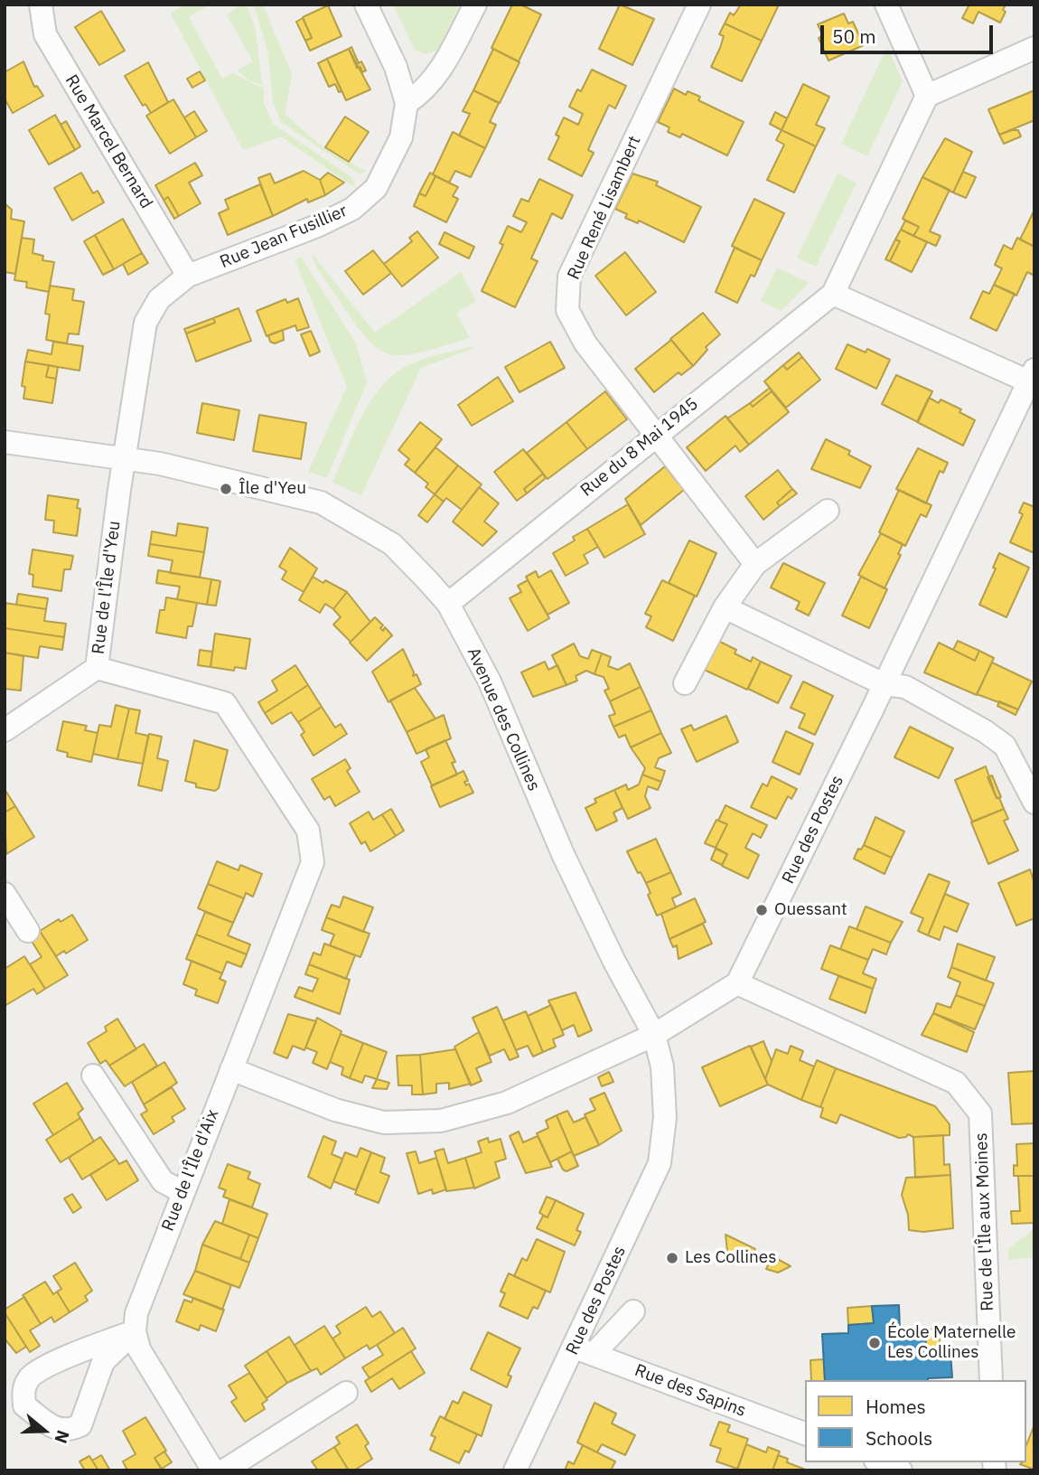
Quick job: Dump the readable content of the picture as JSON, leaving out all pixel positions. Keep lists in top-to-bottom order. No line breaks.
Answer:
{"streets":{"street":["Rue Marcel Bernard","Rue René Lisambert","Rue Jean Fusillier","Rue du 8 Mai 1945","Rue de l'Île d'Yeu","Avenue des Collines","Rue des Postes","Rue de l'Île d'Aix","Rue de l'Île aux Moines","Rue des Sapins"]},"crossings":[["Rue Marcel Bernard","Rue Jean Fusillier"],["Rue René Lisambert","Rue du 8 Mai 1945"],["Rue Jean Fusillier","Rue de l'Île d'Yeu"],["Rue Jean Fusillier","Avenue des Collines"],["Rue du 8 Mai 1945","Avenue des Collines"],["Rue de l'Île d'Yeu","Avenue des Collines"],["Rue de l'Île d'Yeu","Rue de l'Île d'Aix"],["Avenue des Collines","Rue des Postes"],["Rue des Postes","Rue de l'Île aux Moines"],["Rue des Postes","Rue des Sapins"]],"places":["Île d'Yeu","Ouessant","Les Collines","École Maternelle Les Collines"],"legend":["Homes","Schools"],"scale_bar":"50 m","north":"right"}
